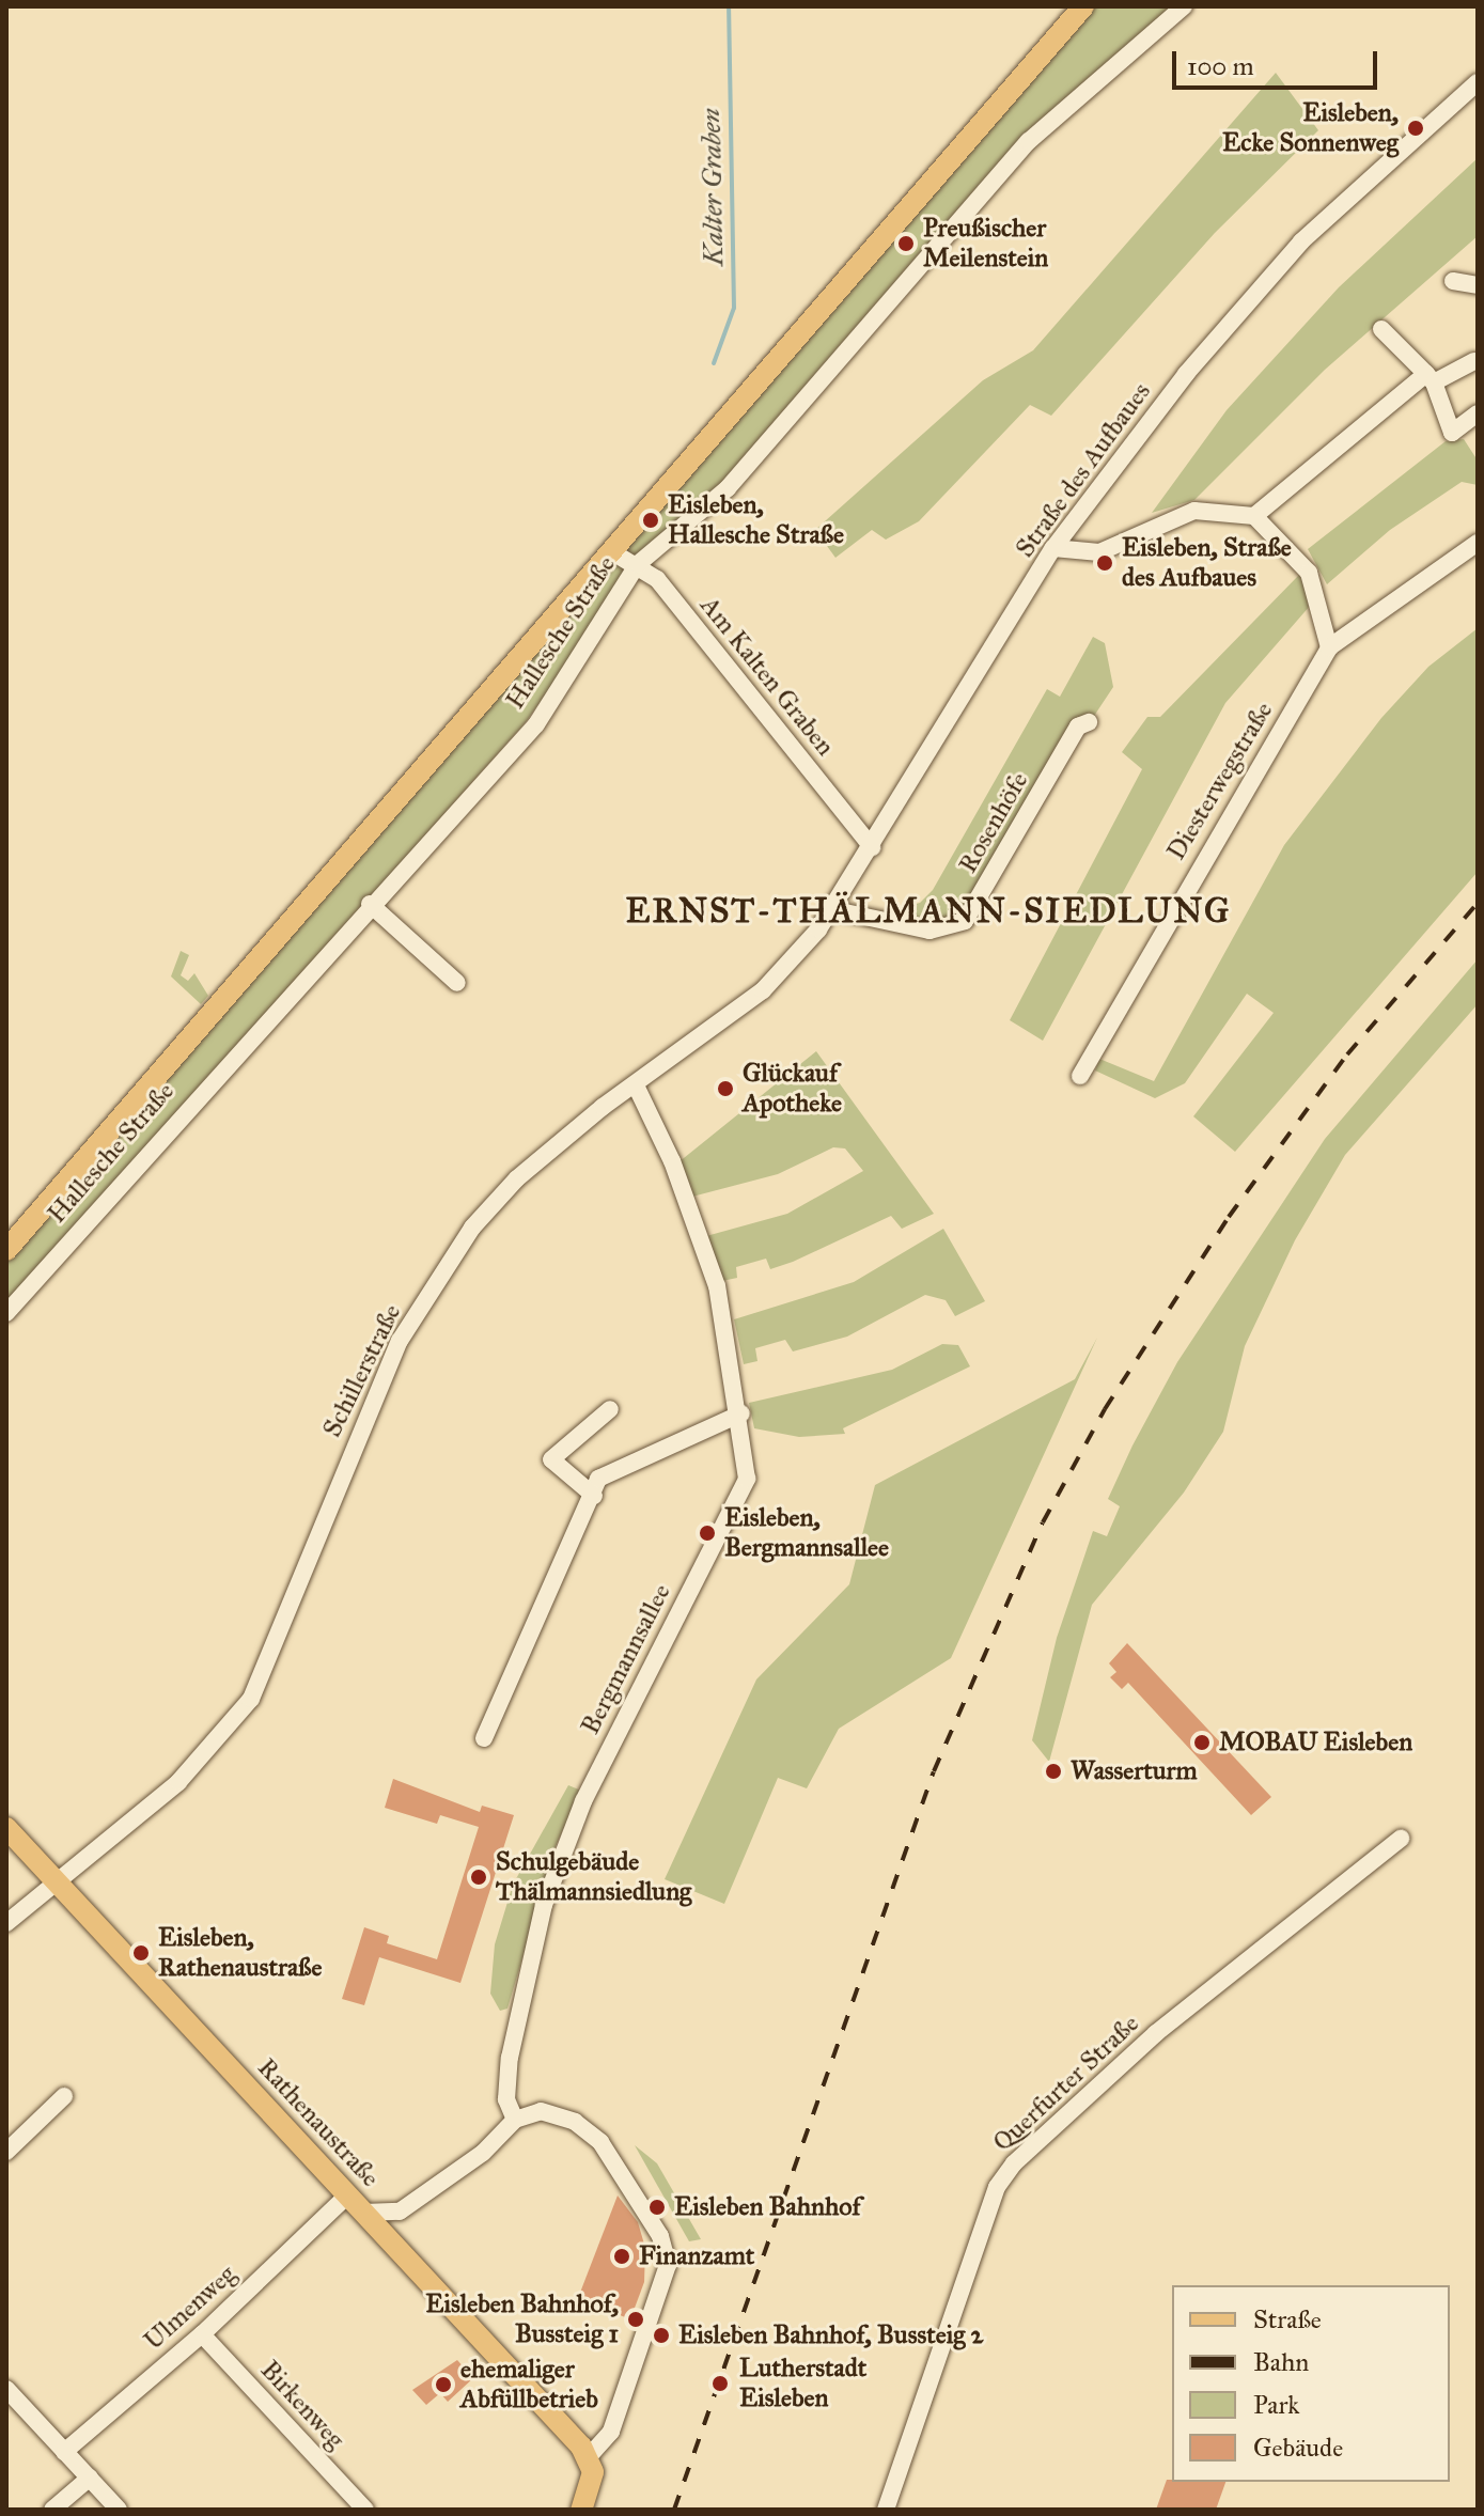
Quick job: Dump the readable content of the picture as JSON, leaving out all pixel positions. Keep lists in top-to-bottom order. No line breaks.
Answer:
{"streets":{"main road":["Hallesche Straße","Rathenaustraße"],"street":["Straße des Aufbaues","Am Kalten Graben","Diesterwegstraße","Rosenhöfe","Schillerstraße","Bergmannsallee","Querfurter Straße","Ulmenweg","Birkenweg"]},"crossings":[["Straße des Aufbaues","Am Kalten Graben"],["Straße des Aufbaues","Rosenhöfe"],["Straße des Aufbaues","Schillerstraße"],["Hallesche Straße","Am Kalten Graben"],["Schillerstraße","Bergmannsallee"],["Schillerstraße","Rathenaustraße"],["Rathenaustraße","Ulmenweg"],["Ulmenweg","Birkenweg"]],"districts":["ERNST-THÄLMANN-SIEDLUNG"],"water":["Kalter Graben"],"places":["Eisleben, Ecke Sonnenweg","Preußischer Meilenstein","Eisleben, Hallesche Straße","Eisleben, Straße des Aufbaues","Glückauf Apotheke","Eisleben, Bergmannsallee","MOBAU Eisleben","Wasserturm","Schulgebäude Thälmannsiedlung","Eisleben, Rathenaustraße","Eisleben Bahnhof","Finanzamt","Eisleben Bahnhof, Bussteig 1","Eisleben Bahnhof, Bussteig 2","Lutherstadt Eisleben","ehemaliger Abfüllbetrieb"],"legend":["Straße","Bahn","Park","Gebäude"],"scale_bar":"100 m"}
